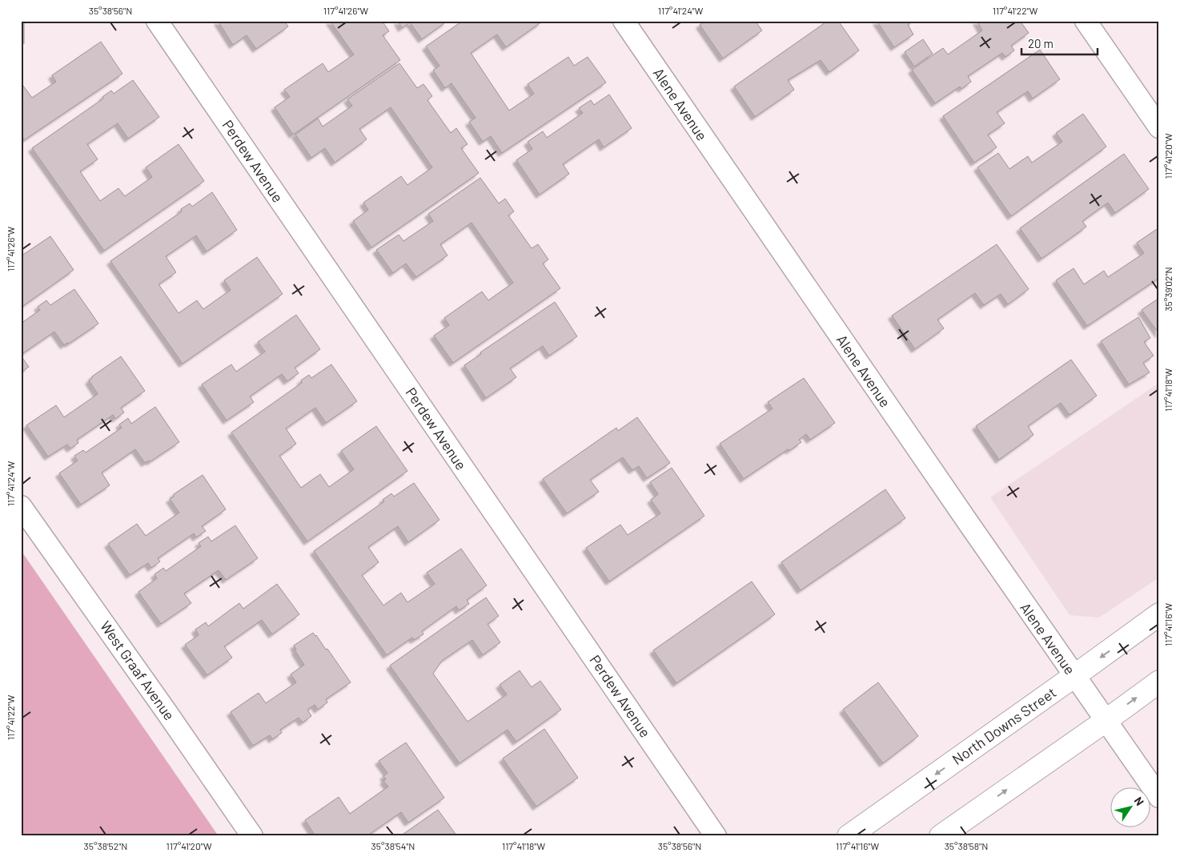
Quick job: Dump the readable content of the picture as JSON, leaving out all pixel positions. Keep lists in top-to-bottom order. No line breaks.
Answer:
{"streets":{"street":["Alene Avenue","Perdew Avenue","West Graaf Avenue","North Downs Street"]},"crossings":[["Alene Avenue","North Downs Street"]],"scale_bar":"20 m","north":"top right","coordinates":["35°38'56\"N","117°41'26\"W","117°41'24\"W","117°41'22\"W","117°41'20\"W","35°39'02\"N","117°41'18\"W","117°41'16\"W","35°38'52\"N","35°38'54\"N","35°38'58\"N"]}
